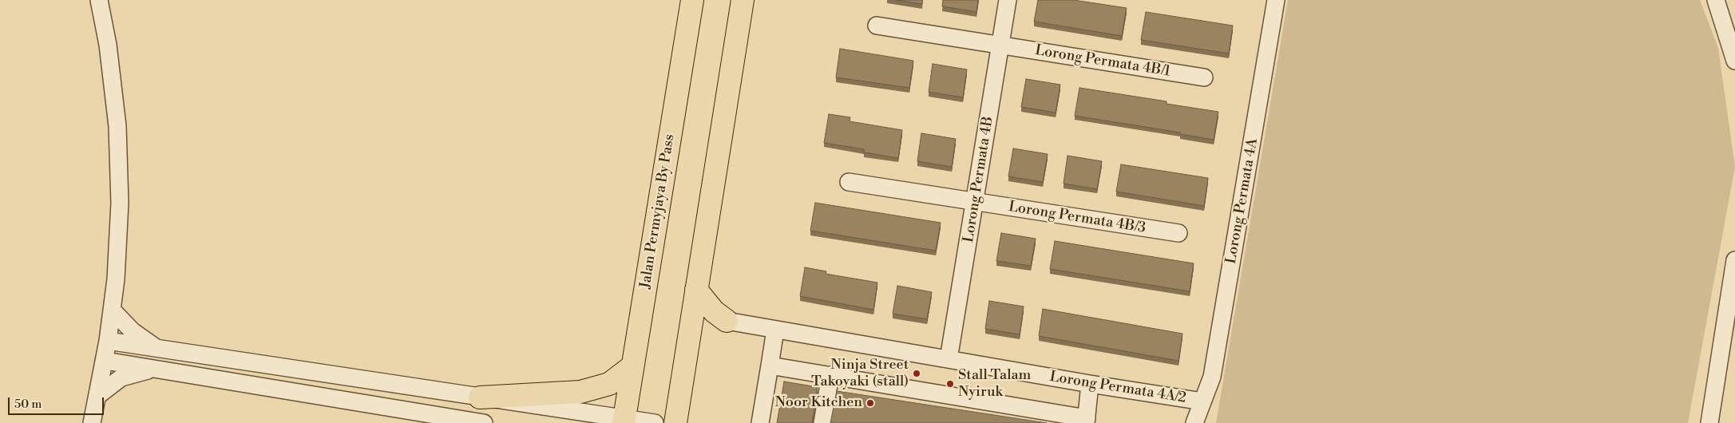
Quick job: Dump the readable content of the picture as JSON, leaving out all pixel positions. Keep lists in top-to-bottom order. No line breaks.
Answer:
{"streets":{"main road":["Jalan Permyjaya By Pass"],"street":["Lorong Permata 4B/1","Lorong Permata 4B","Lorong Permata 4A","Lorong Permata 4B/3","Lorong Permata 4A/2"]},"crossings":[["Lorong Permata 4B/1","Lorong Permata 4B"],["Lorong Permata 4B","Lorong Permata 4B/3"],["Lorong Permata 4B","Lorong Permata 4A/2"],["Lorong Permata 4A","Lorong Permata 4A/2"]],"places":["Ninja Street Takoyaki (stall)","Stall Talam Nyiruk","Noor Kitchen"],"scale_bar":"50 m"}
